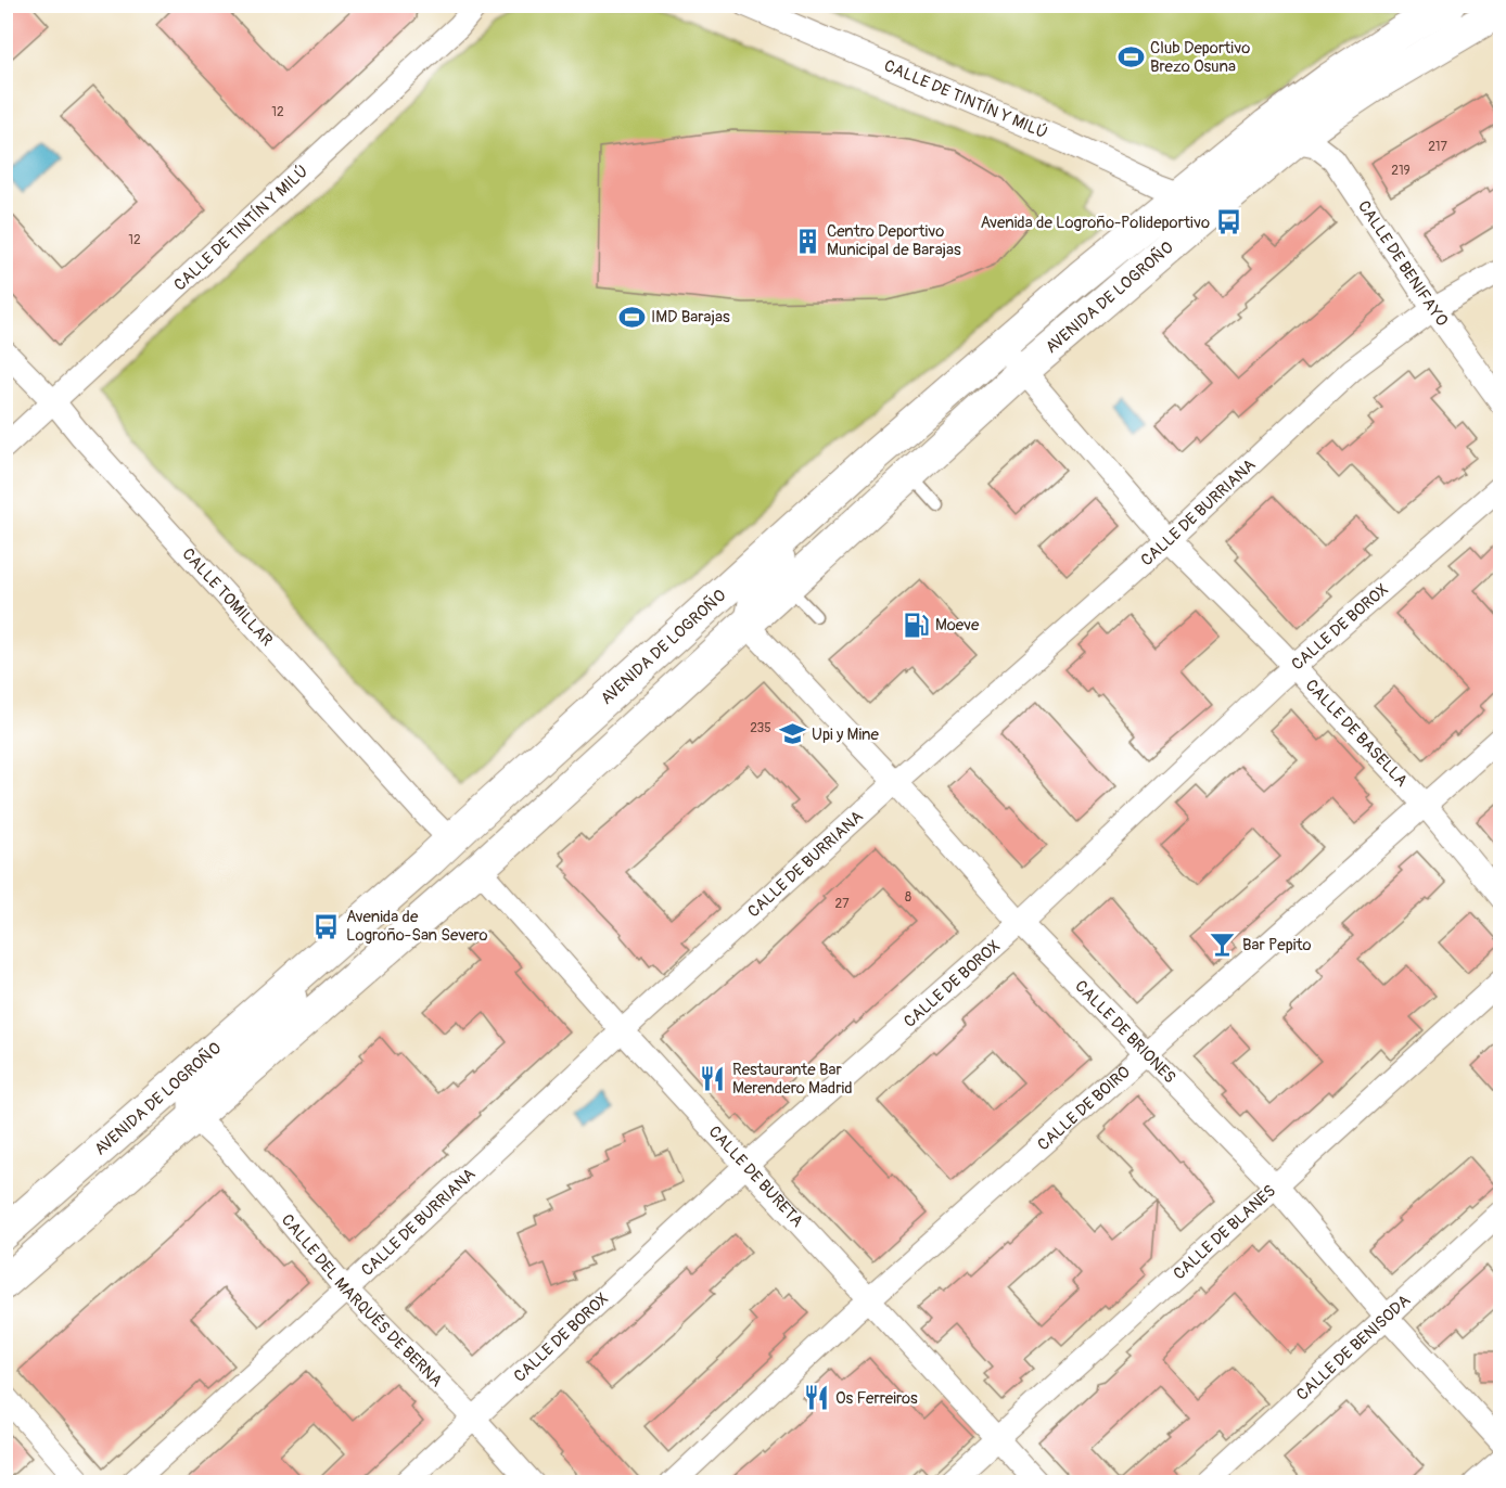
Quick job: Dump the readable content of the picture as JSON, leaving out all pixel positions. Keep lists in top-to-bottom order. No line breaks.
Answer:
{"streets":{"main road":["AVENIDA DE LOGROÑO"],"street":["CALLE DE TINTÍN Y MILÚ","CALLE DE BENIFAYO","CALLE DE BURRIANA","CALLE TOMILLAR","CALLE DE BOROX","CALLE DE BASELLA","CALLE DE BRIONES","CALLE DE BOIRO","CALLE DE BURETA","CALLE DE BLANES","CALLE DEL MARQUÉS DE BERNA","CALLE DE BENISODA"]},"crossings":[["CALLE DE TINTÍN Y MILÚ","AVENIDA DE LOGROÑO"],["CALLE DE TINTÍN Y MILÚ","CALLE TOMILLAR"],["CALLE DE BENIFAYO","AVENIDA DE LOGROÑO"],["CALLE DE BENIFAYO","CALLE DE BURRIANA"],["AVENIDA DE LOGROÑO","CALLE TOMILLAR"],["AVENIDA DE LOGROÑO","CALLE DE BASELLA"],["AVENIDA DE LOGROÑO","CALLE DE BRIONES"],["AVENIDA DE LOGROÑO","CALLE DE BURETA"],["AVENIDA DE LOGROÑO","CALLE DEL MARQUÉS DE BERNA"],["CALLE DE BURRIANA","CALLE DE BASELLA"],["CALLE DE BURRIANA","CALLE DE BRIONES"],["CALLE DE BURRIANA","CALLE DE BURETA"],["CALLE DE BURRIANA","CALLE DEL MARQUÉS DE BERNA"],["CALLE DE BOROX","CALLE DE BASELLA"],["CALLE DE BOROX","CALLE DE BRIONES"],["CALLE DE BOROX","CALLE DE BURETA"],["CALLE DE BOROX","CALLE DEL MARQUÉS DE BERNA"],["CALLE DE BASELLA","CALLE DE BOIRO"],["CALLE DE BRIONES","CALLE DE BOIRO"],["CALLE DE BRIONES","CALLE DE BLANES"],["CALLE DE BRIONES","CALLE DE BENISODA"],["CALLE DE BOIRO","CALLE DE BURETA"],["CALLE DE BURETA","CALLE DE BLANES"]],"places":{"sports":["Club Deportivo Brezo Osuna","IMD Barajas"],"bus stop":["Avenida de Logroño-Polideportivo","Avenida de Logroño-San Severo"],"building":["Centro Deportivo Municipal de Barajas"],"fuel station":["Moeve"],"school or university":["Upi y Mine"],"bar":["Bar Pepito"],"restaurant":["Restaurante Bar Merendero Madrid","Os Ferreiros"]},"house_numbers":["12","217","219","12","235","8","27"]}
